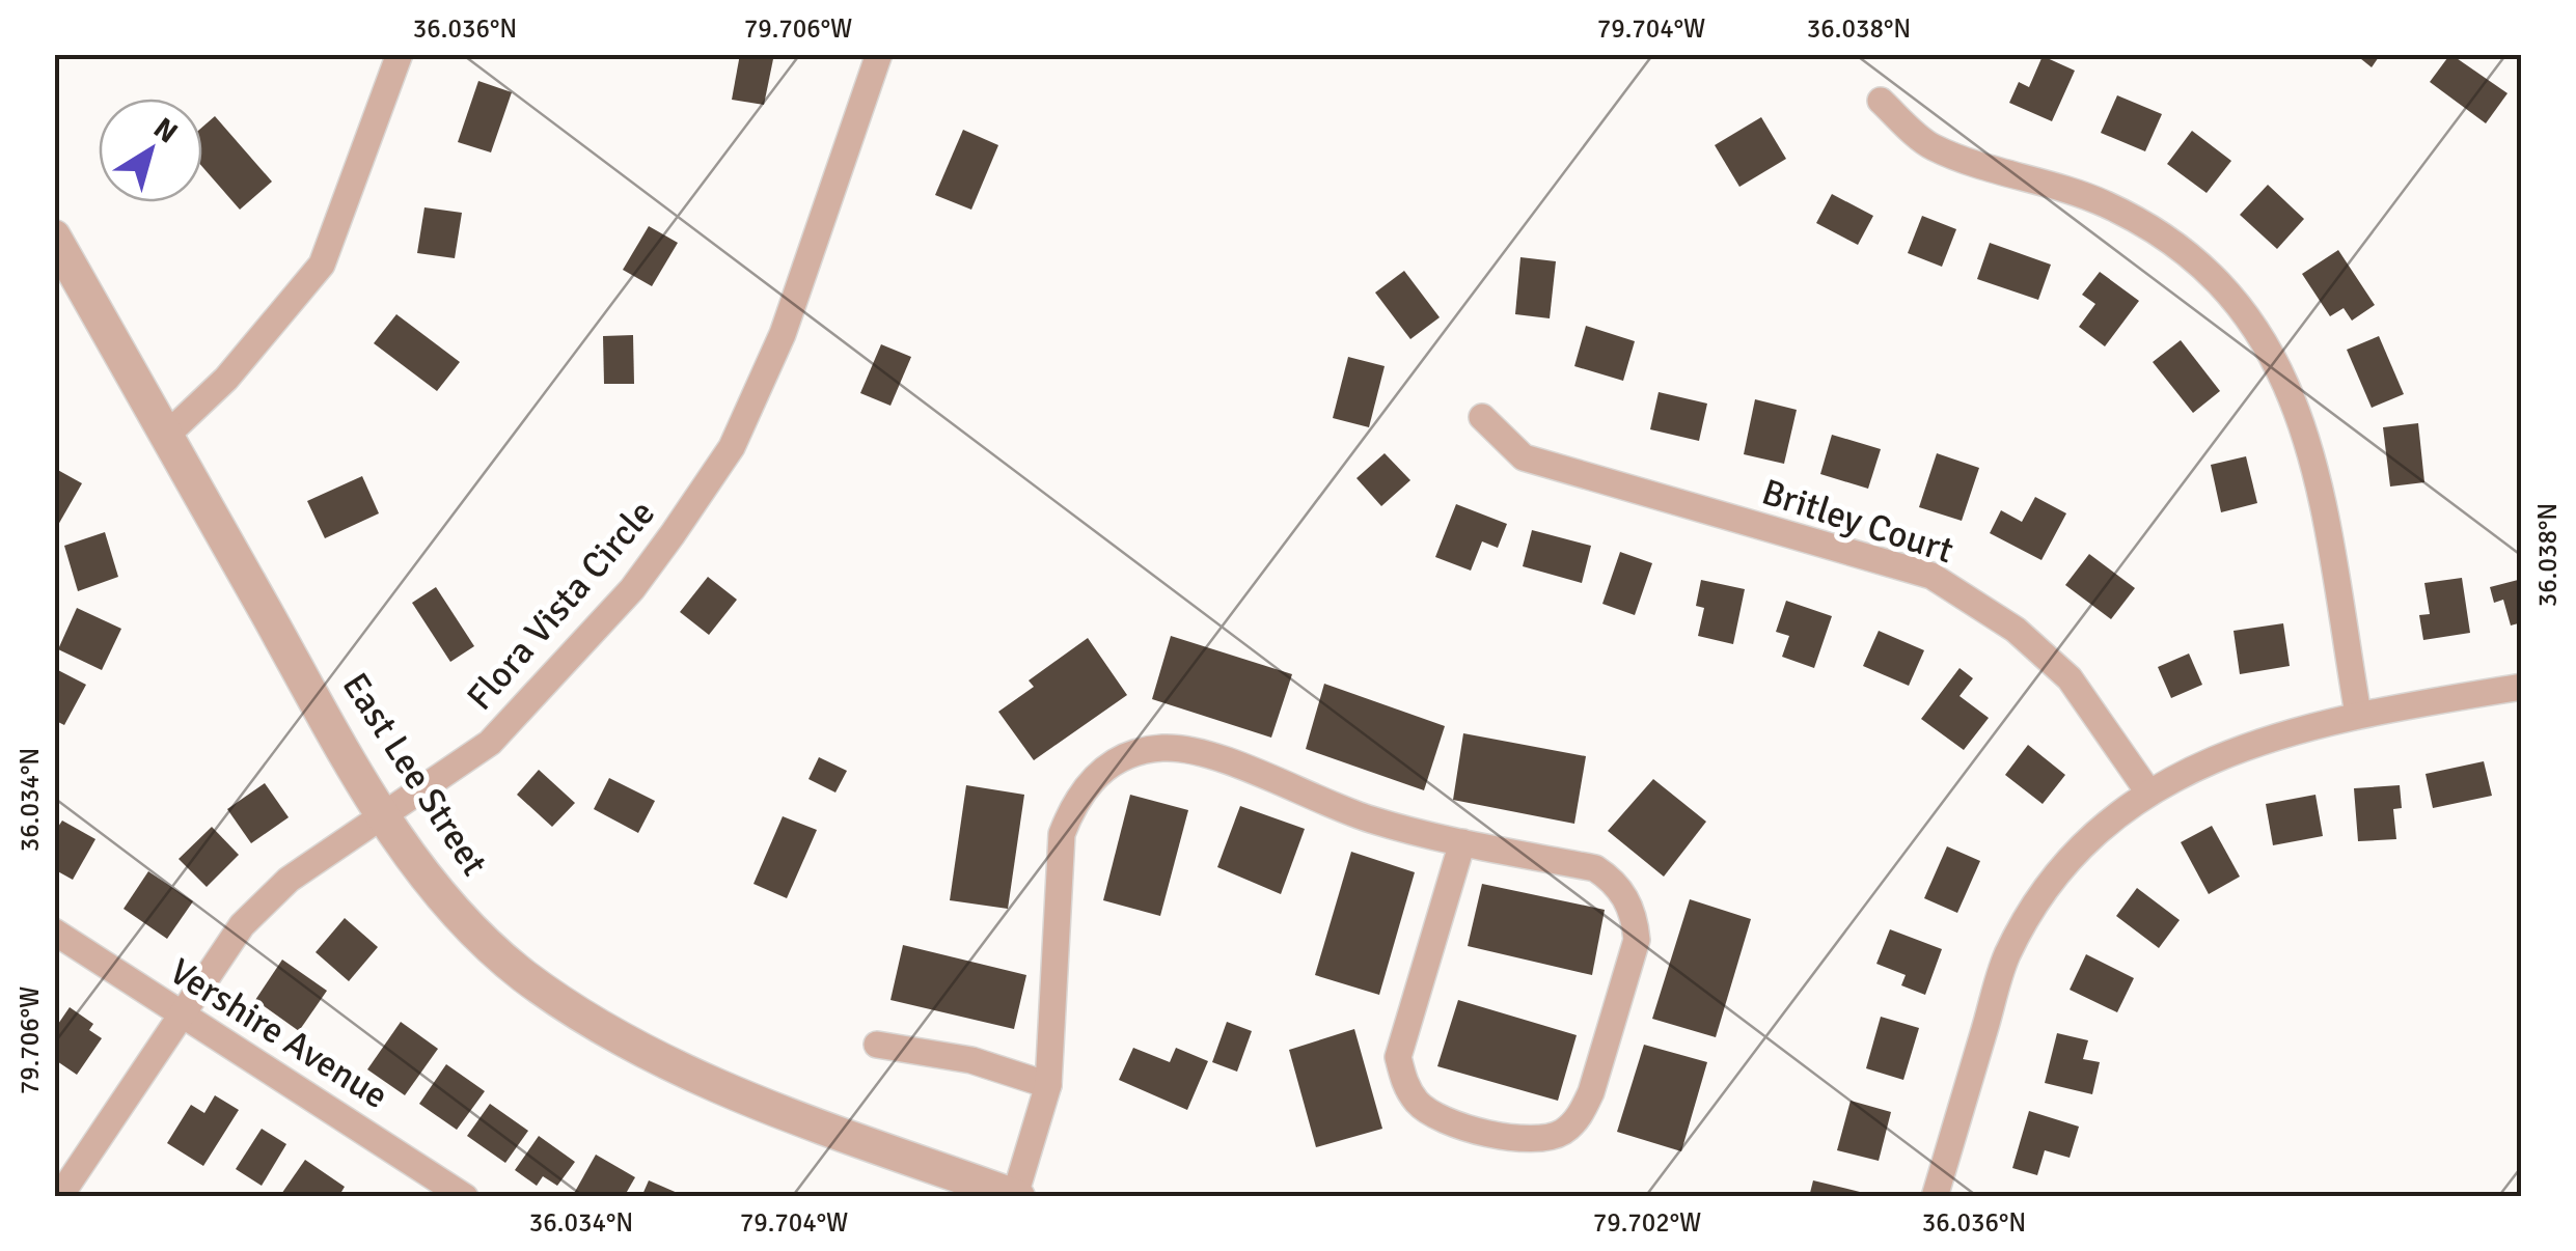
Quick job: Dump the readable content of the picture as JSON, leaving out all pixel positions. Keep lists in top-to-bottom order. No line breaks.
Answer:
{"streets":{"street":["Britley Court","Flora Vista Circle","East Lee Street","Vershire Avenue"]},"crossings":[["Flora Vista Circle","East Lee Street"],["Flora Vista Circle","Vershire Avenue"]],"north":"top right","coordinates":["36.036°N","79.706°W","79.704°W","36.038°N","36.034°N","79.702°W"]}
